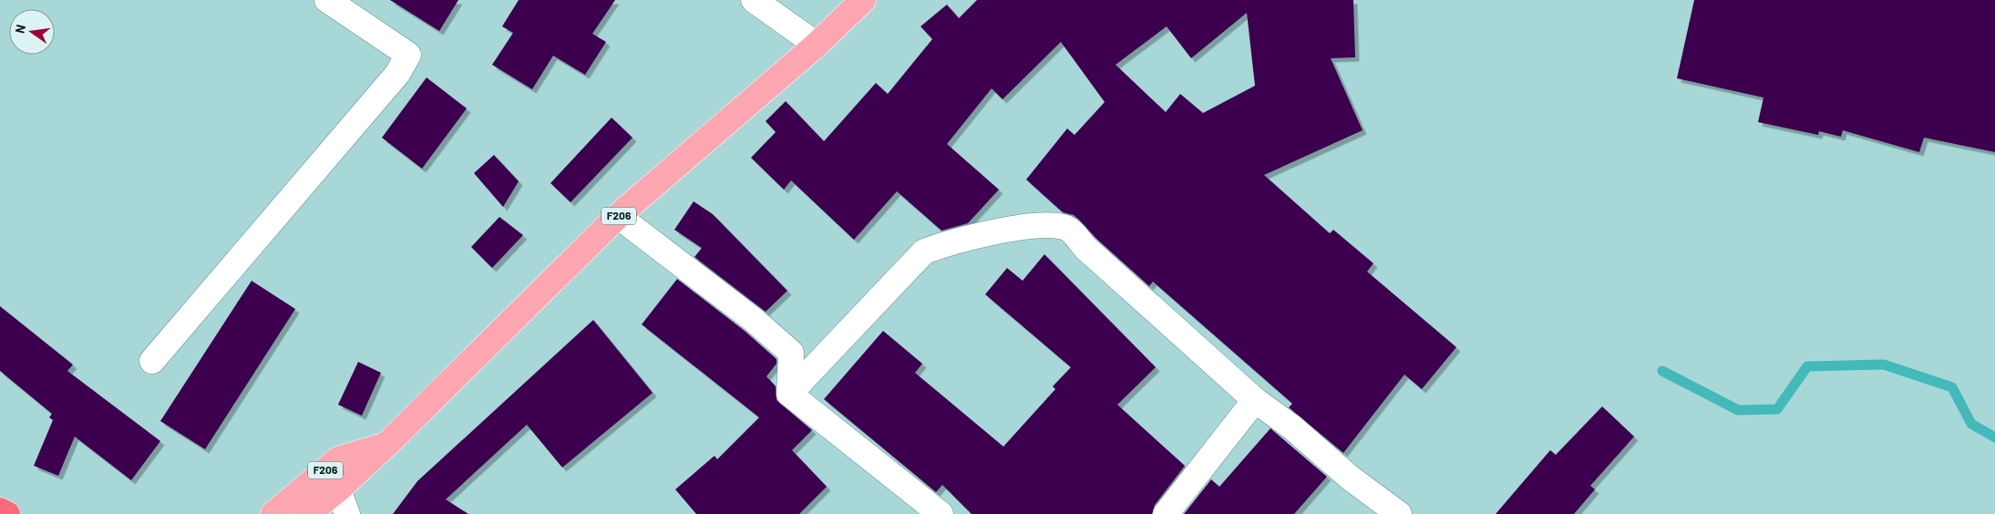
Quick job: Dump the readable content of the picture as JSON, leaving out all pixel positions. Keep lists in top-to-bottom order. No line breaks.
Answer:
{"streets":{"main road":["F206"]},"north":"left"}
